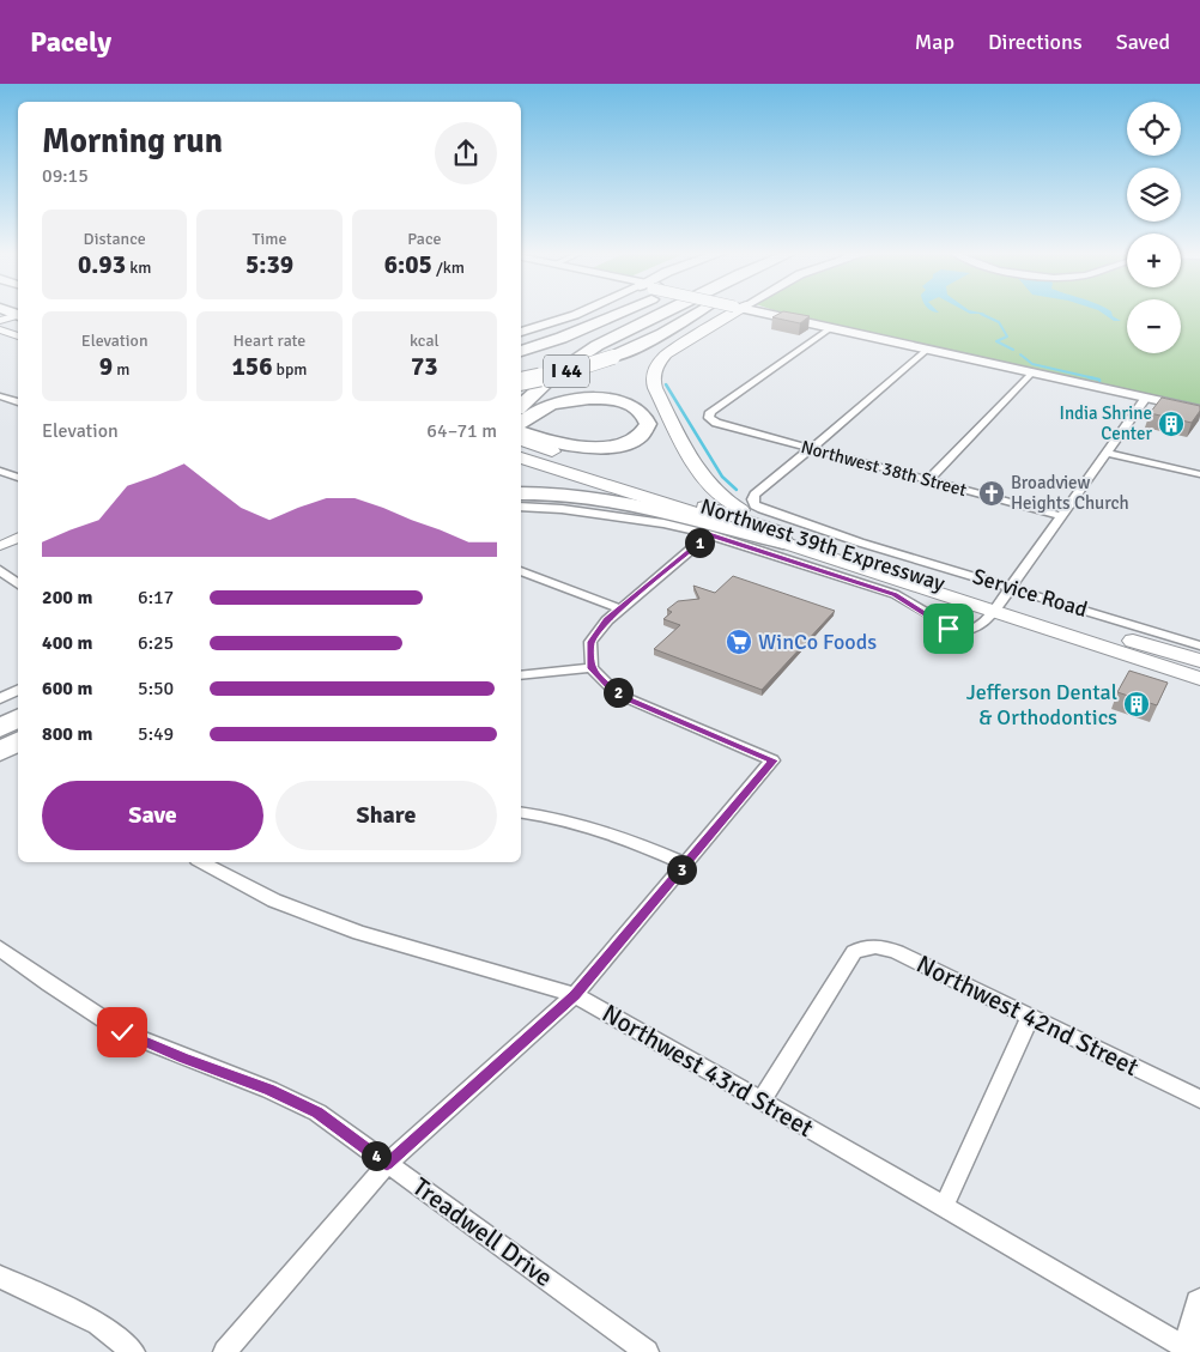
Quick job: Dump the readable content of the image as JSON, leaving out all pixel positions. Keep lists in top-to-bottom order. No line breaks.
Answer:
{"streets":{"highway":["I 44","Northwest 39th Expressway"],"street":["Northwest 38th Street","Service Road","Northwest 42nd Street","Northwest 43rd Street","Treadwell Drive"]},"crossings":[["Northwest 38th Street","Service Road"],["Northwest 39th Expressway","Service Road"],["Northwest 42nd Street","Northwest 43rd Street"]],"places":{"building":["India Shrine Center","Jefferson Dental & Orthodontics"],"church":["Broadview Heights Church"],"supermarket":["WinCo Foods"]},"page":{"header":"Pacely","nav":["Map","Directions","Saved"],"map_buttons":["+","−"],"heading":["Morning run","09:15"],"stats":[["Distance","0.93 km"],["Time","5:39"],["Pace","6:05 /km"],["Elevation","9 m"],["Heart rate","156 bpm"],["kcal","73"]],"chart":["Elevation","64–71 m"],"pins":["1","2","3","4"],"list":[{"name":"200 m","note":"6:17"},{"name":"400 m","note":"6:25"},{"name":"600 m","note":"5:50"},{"name":"800 m","note":"5:49"}],"buttons":["Save","Share"]}}
